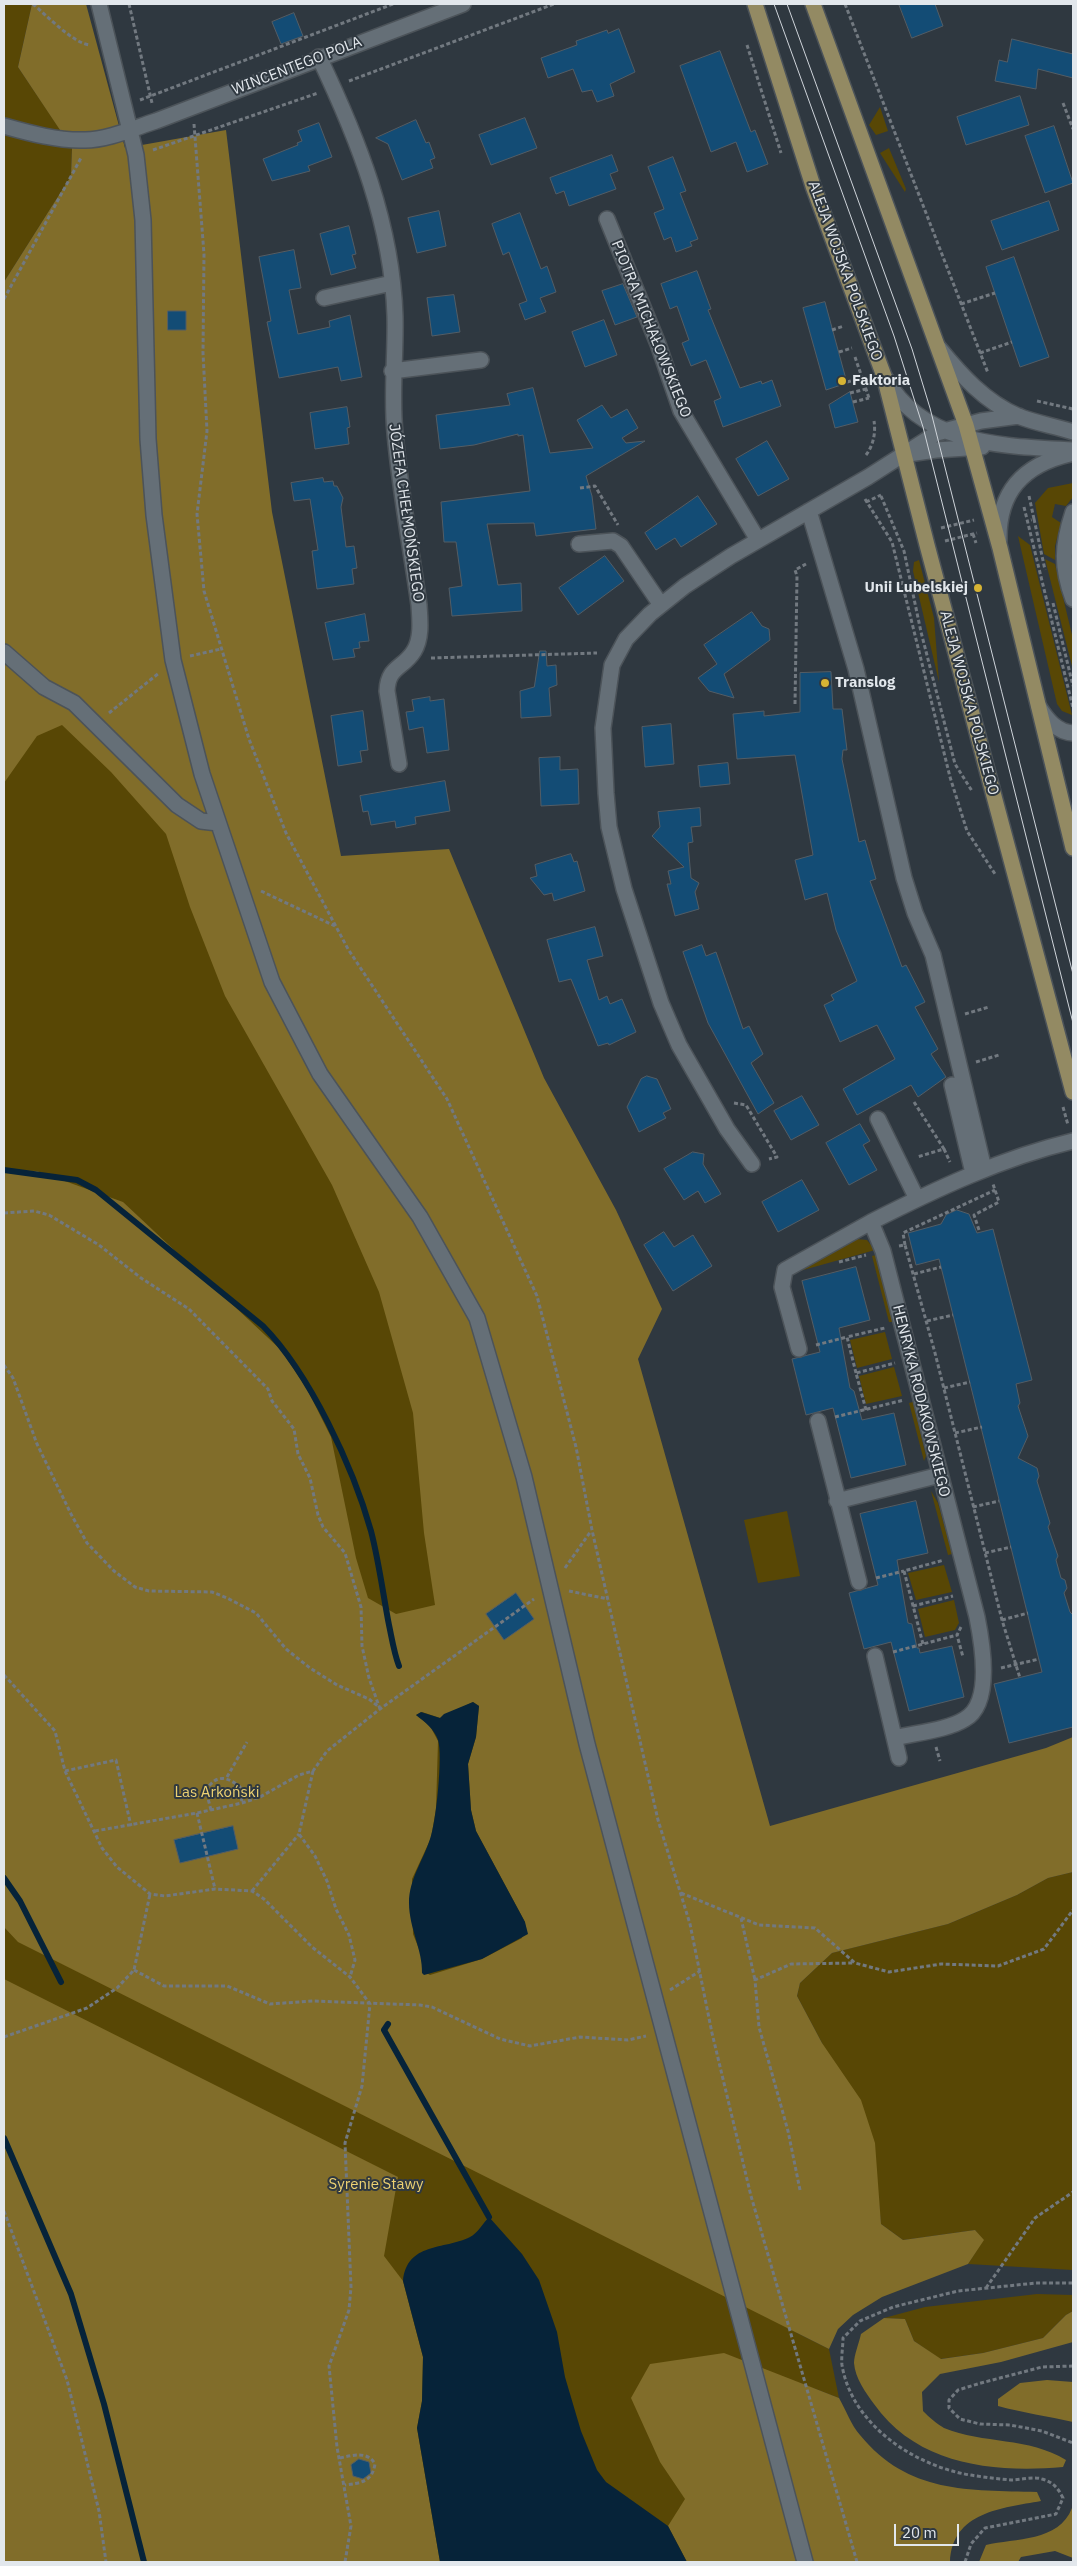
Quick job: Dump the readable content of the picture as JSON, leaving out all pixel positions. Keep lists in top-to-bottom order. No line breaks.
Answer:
{"streets":{"main road":["ALEJA WOJSKA POLSKIEGO"],"street":["WINCENTEGO POLA","PIOTRA MICHAŁOWSKIEGO","JÓZEFA CHEŁMOŃSKIEGO","HENRYKA RODAKOWSKIEGO"]},"crossings":[["WINCENTEGO POLA","JÓZEFA CHEŁMOŃSKIEGO"]],"parks":["Las Arkoński","Syrenie Stawy"],"places":["Faktoria","Unii Lubelskiej","Translog"],"scale_bar":"20 m"}
